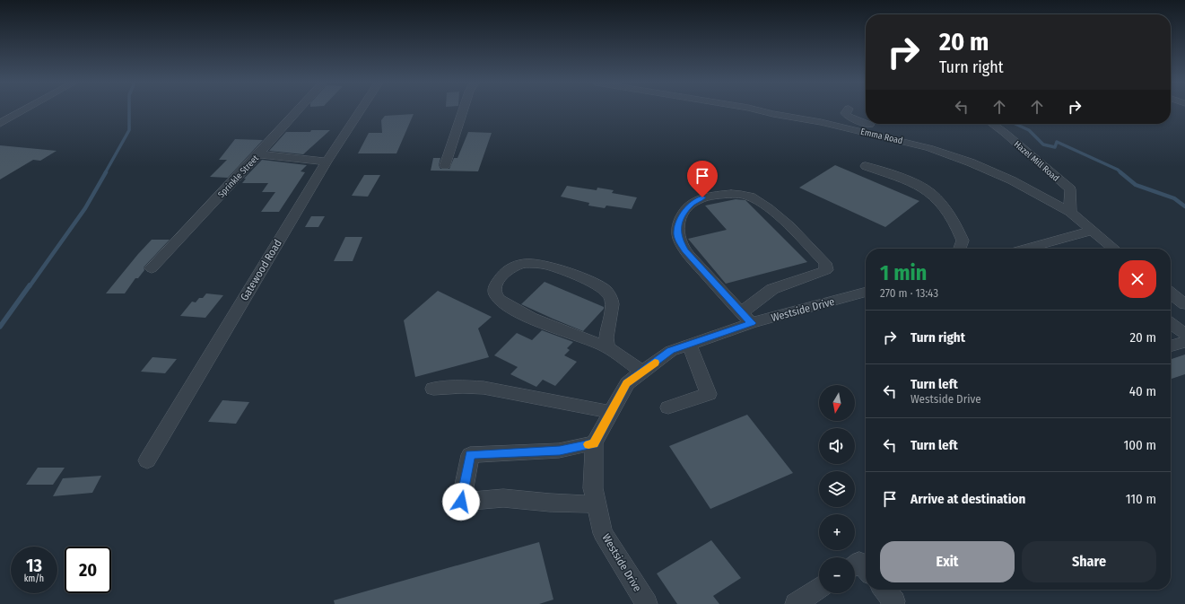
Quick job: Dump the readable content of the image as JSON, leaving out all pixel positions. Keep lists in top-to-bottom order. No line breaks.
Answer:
{"streets":{"street":["Emma Road","Hazel Mill Road","Sprinkle Street","Gatewood Road","Westside Drive"]},"crossings":[["Emma Road","Hazel Mill Road"]],"north":"bottom","page":{"turn":["20 m","Turn right"],"heading":["1 min","270 m · 13:43"],"list":[{"name":"Turn right","value":"20 m"},{"name":"Turn left","note":"Westside Drive","value":"40 m"},{"name":"Turn left","value":"100 m"},{"name":"Arrive at destination","value":"110 m"}],"map_buttons":["+","−"],"buttons":["Exit","Share"],"speed":"13 km/h","limit":"20"}}
